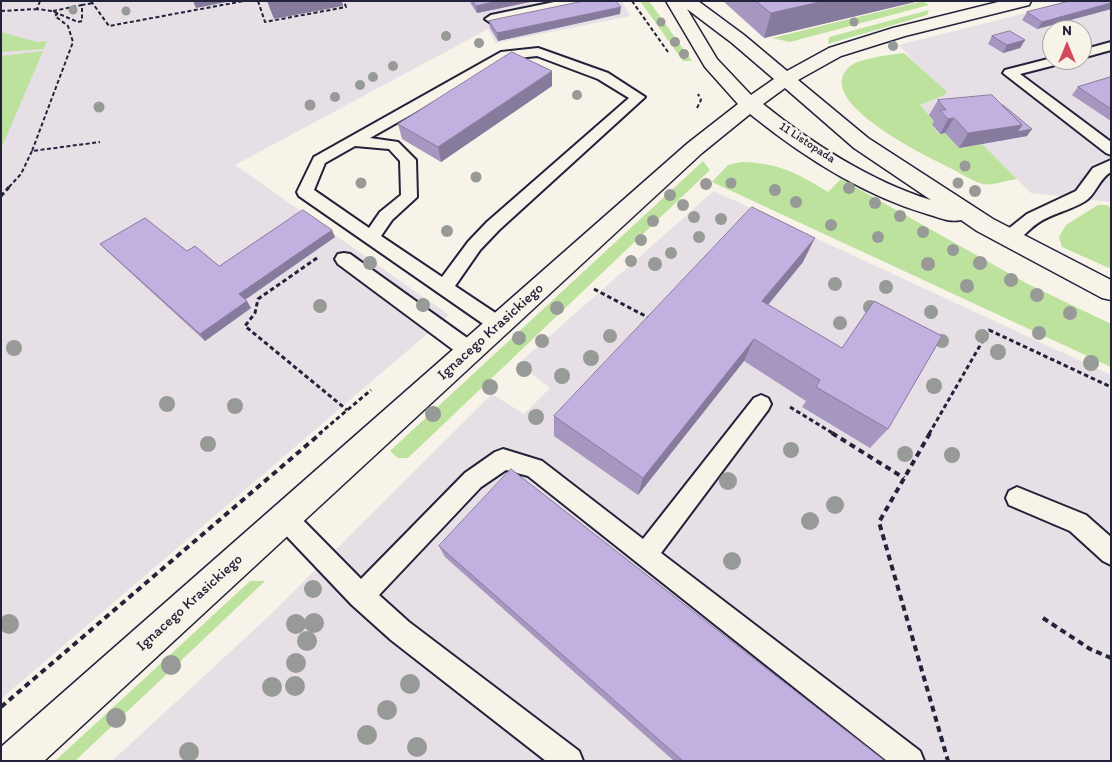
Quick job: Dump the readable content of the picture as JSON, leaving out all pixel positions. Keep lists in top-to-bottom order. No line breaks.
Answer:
{"streets":{"street":["11 Listopada","Ignacego Krasickiego"]},"crossings":[["11 Listopada","Ignacego Krasickiego"]],"north":"top"}
